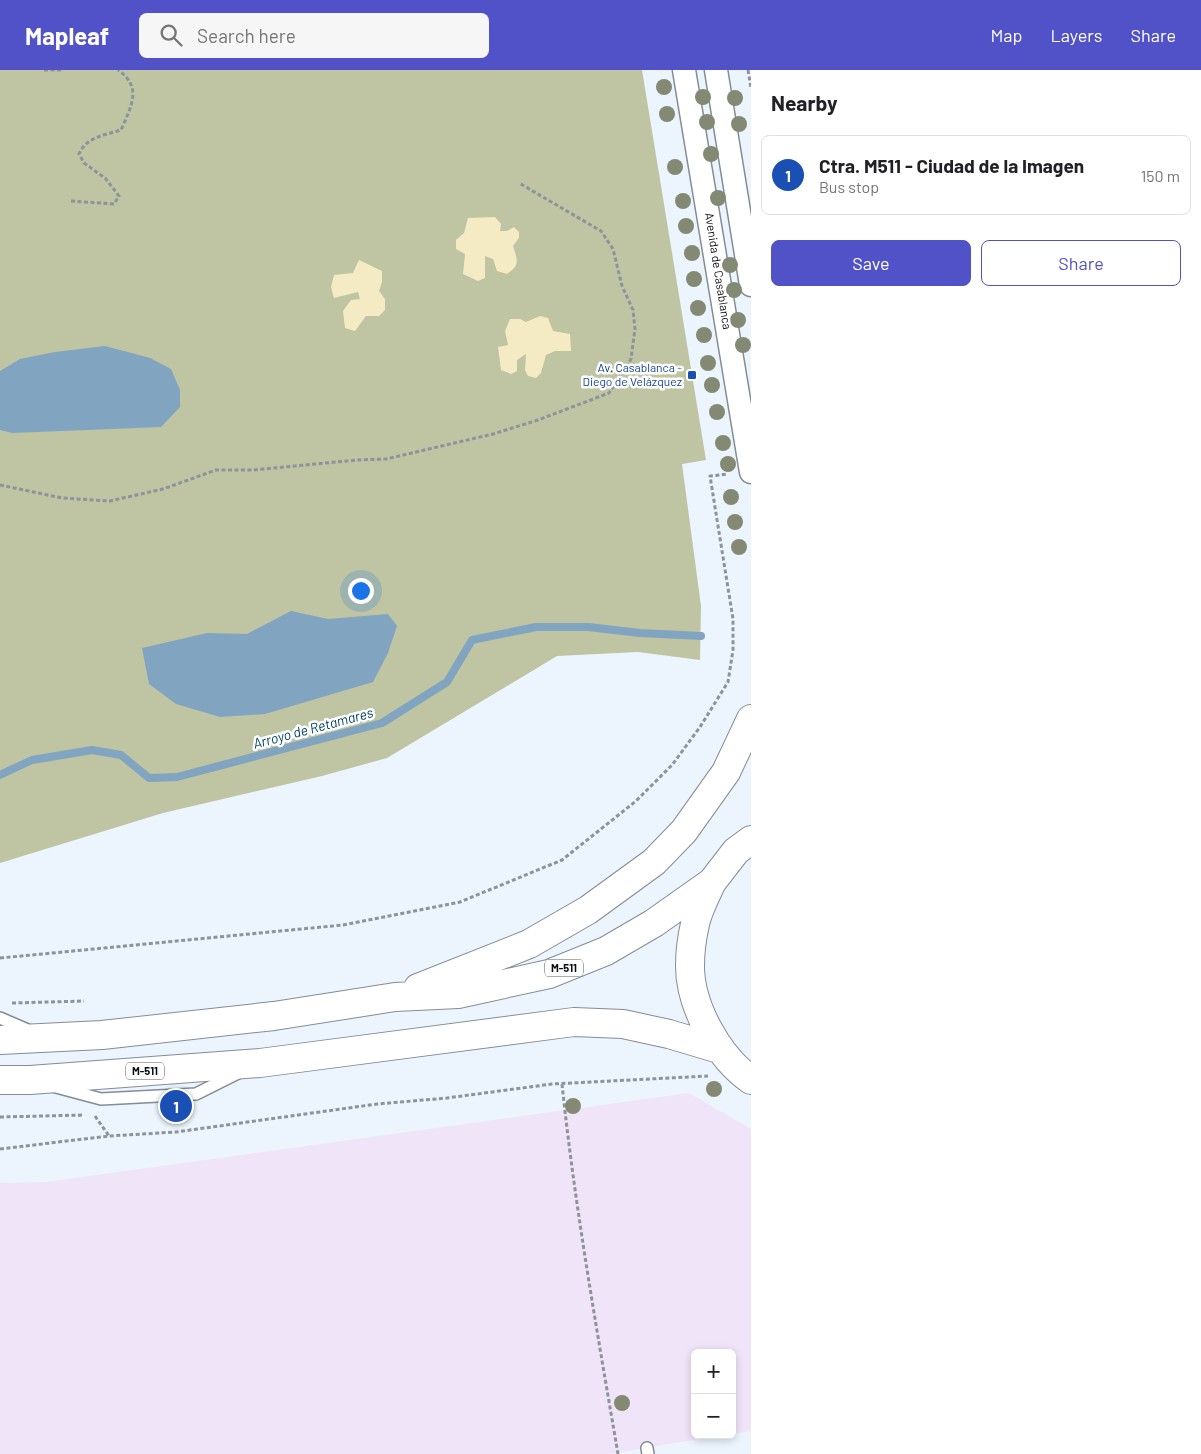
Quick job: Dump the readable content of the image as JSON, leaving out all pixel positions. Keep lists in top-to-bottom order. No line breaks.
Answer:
{"streets":{"highway":["M-511"],"street":["Avenida de Casablanca"]},"water":["Arroyo de Retamares"],"places":{"transit":["Av. Casablanca - Diego de Velázquez"]},"page":{"header":"Mapleaf","search":"Search here","nav":["Map","Layers","Share"],"heading":"Nearby","list":[{"mark":"1","name":"Ctra. M511 - Ciudad de la Imagen","note":"Bus stop","value":"150 m"}],"buttons":["Save","Share"],"pins":"1","map_buttons":["+","−"]}}
